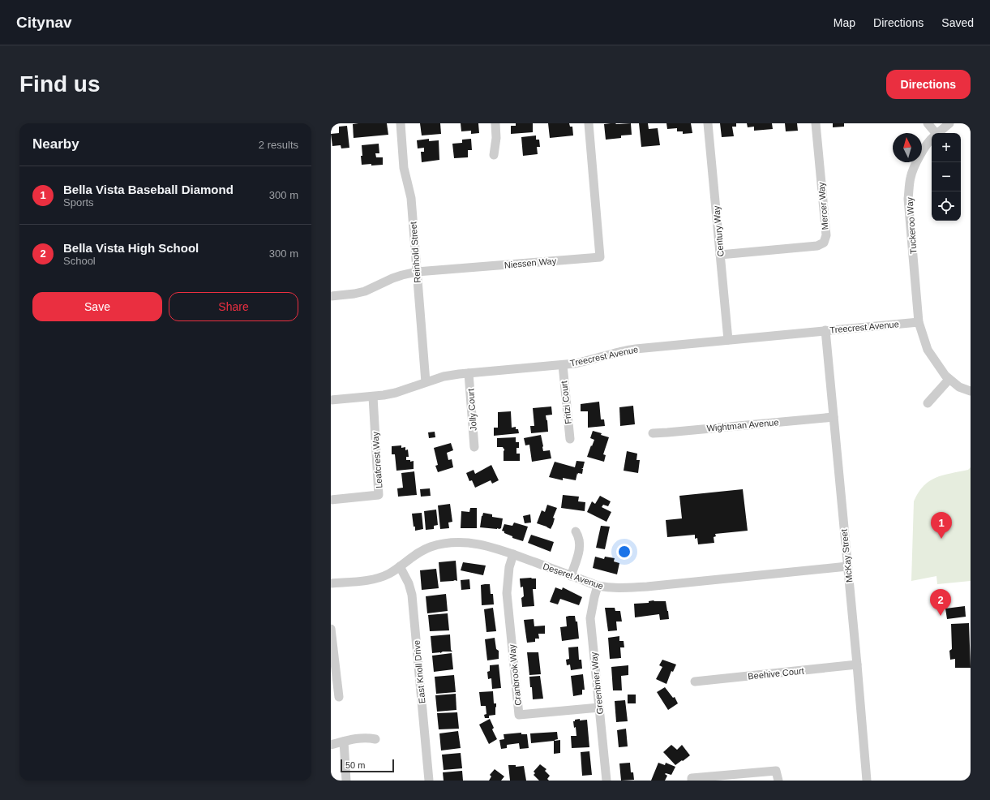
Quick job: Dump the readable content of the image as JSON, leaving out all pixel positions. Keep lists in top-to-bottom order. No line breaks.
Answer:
{"streets":{"street":["Mercer Way","Tuckeroo Way","Century Way","Reinhold Street","Niessen Way","Treecrest Avenue","Fritzi Court","Jolly Court","Wightman Avenue","Leafcrest Way","McKay Street","Deseret Avenue","East Knoll Drive","Beehive Court","Cranbrook Way","Greenbrier Way"]},"crossings":[["Mercer Way","Century Way"],["Tuckeroo Way","Treecrest Avenue"],["Century Way","Treecrest Avenue"],["Reinhold Street","Niessen Way"],["Reinhold Street","Treecrest Avenue"],["Treecrest Avenue","Fritzi Court"],["Treecrest Avenue","Jolly Court"],["Treecrest Avenue","Leafcrest Way"],["Treecrest Avenue","McKay Street"],["Wightman Avenue","McKay Street"],["McKay Street","Deseret Avenue"],["McKay Street","Beehive Court"],["Deseret Avenue","East Knoll Drive"],["Deseret Avenue","Cranbrook Way"],["Deseret Avenue","Greenbrier Way"],["Cranbrook Way","Greenbrier Way"]],"scale_bar":"50 m","north":"top","page":{"header":"Citynav","nav":["Map","Directions","Saved"],"buttons":["Directions",["Save","Share"]],"title":"Find us","heading":["Nearby","2 results"],"map_buttons":["+","−"],"list":[{"mark":"1","name":"Bella Vista Baseball Diamond","note":"Sports","value":"300 m"},{"mark":"2","name":"Bella Vista High School","note":"School","value":"300 m"}],"pins":["1","2"],"scale":"50 m"}}
